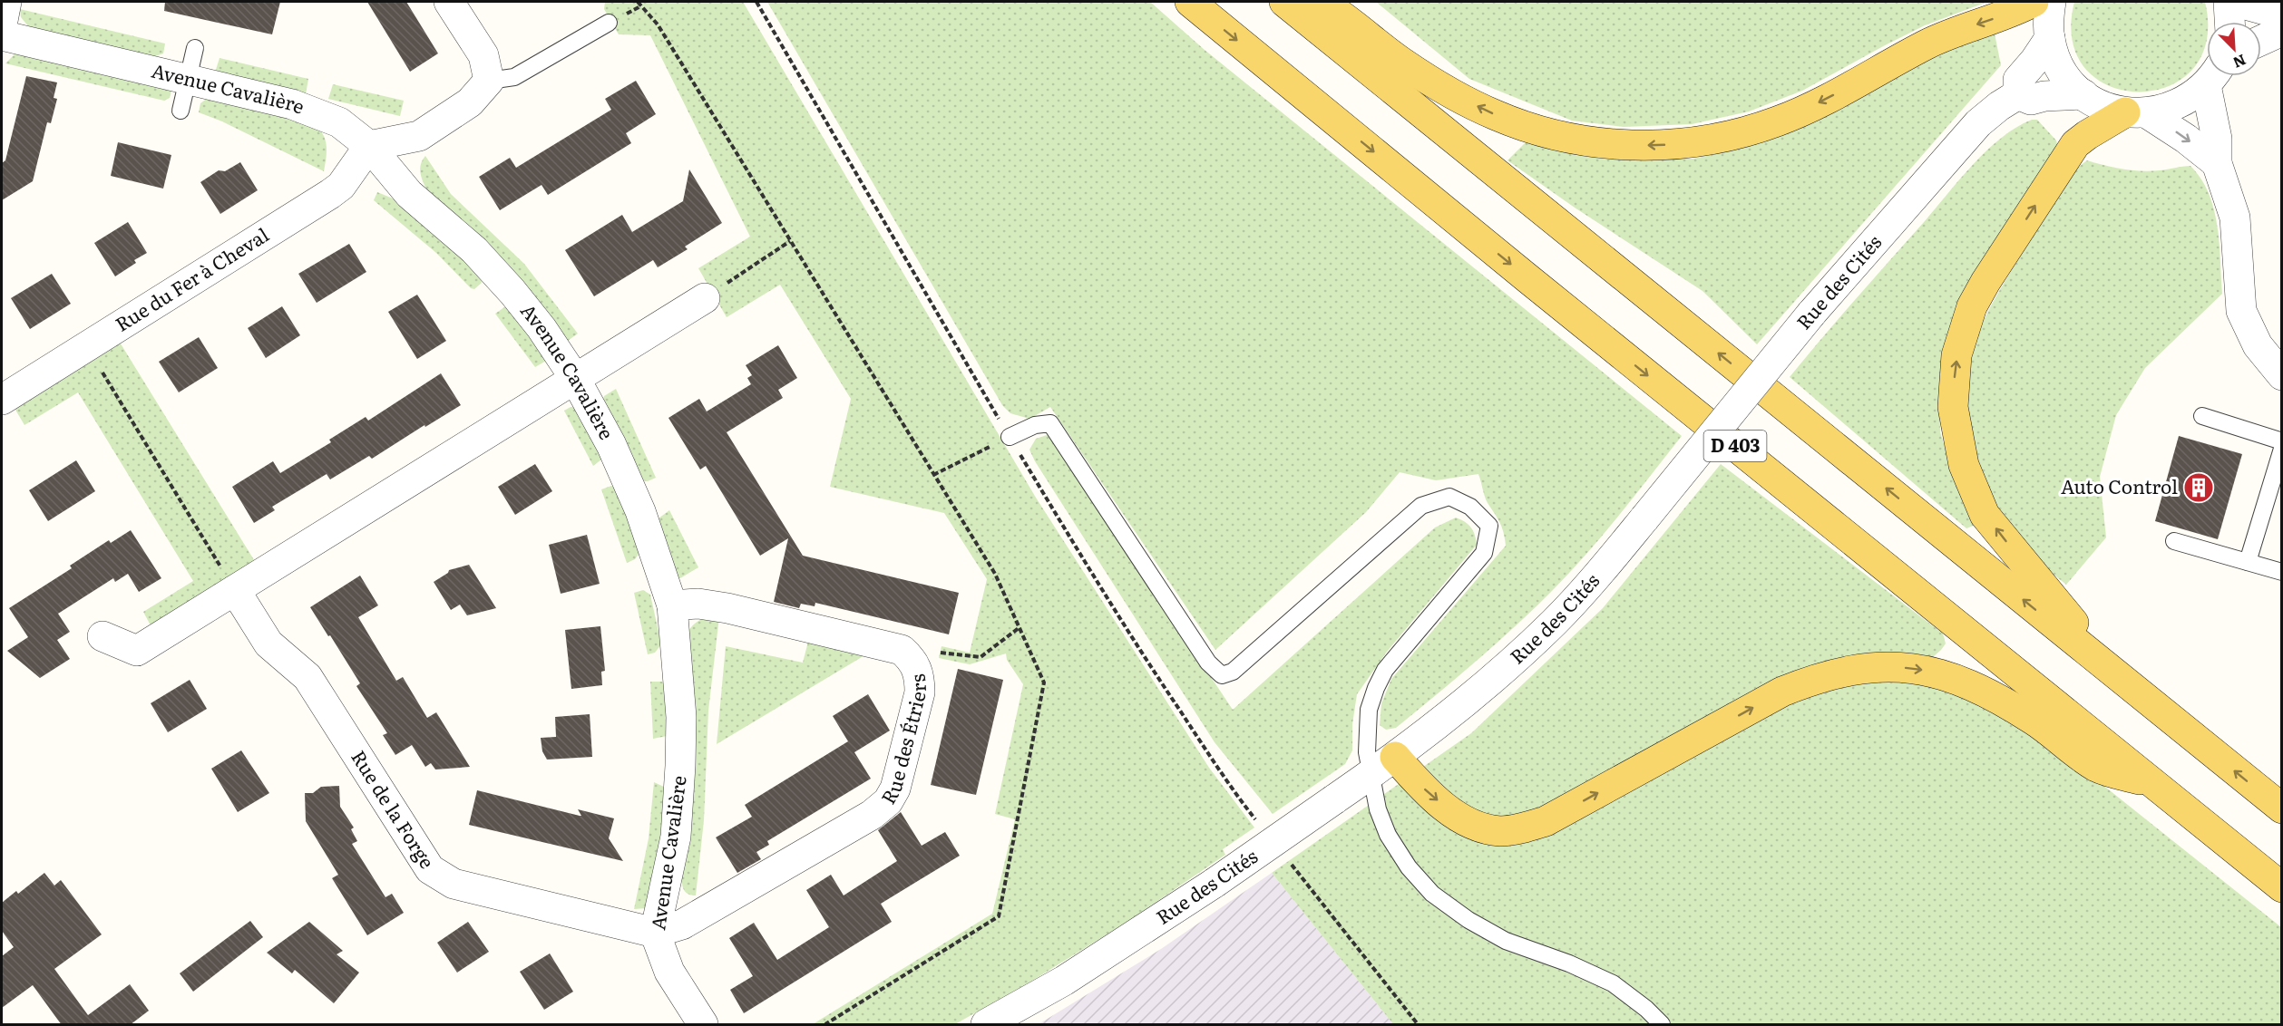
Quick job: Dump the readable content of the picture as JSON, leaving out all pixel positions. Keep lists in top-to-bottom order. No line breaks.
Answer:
{"streets":{"main road":["D 403"],"street":["Avenue Cavalière","Rue du Fer à Cheval","Rue des Cités","Rue des Étriers","Rue de la Forge"]},"crossings":[["Avenue Cavalière","Rue du Fer à Cheval"],["Avenue Cavalière","Rue des Étriers"],["Avenue Cavalière","Rue de la Forge"],["Rue des Étriers","Rue de la Forge"]],"places":{"building":["Auto Control"]},"north":"bottom right"}
